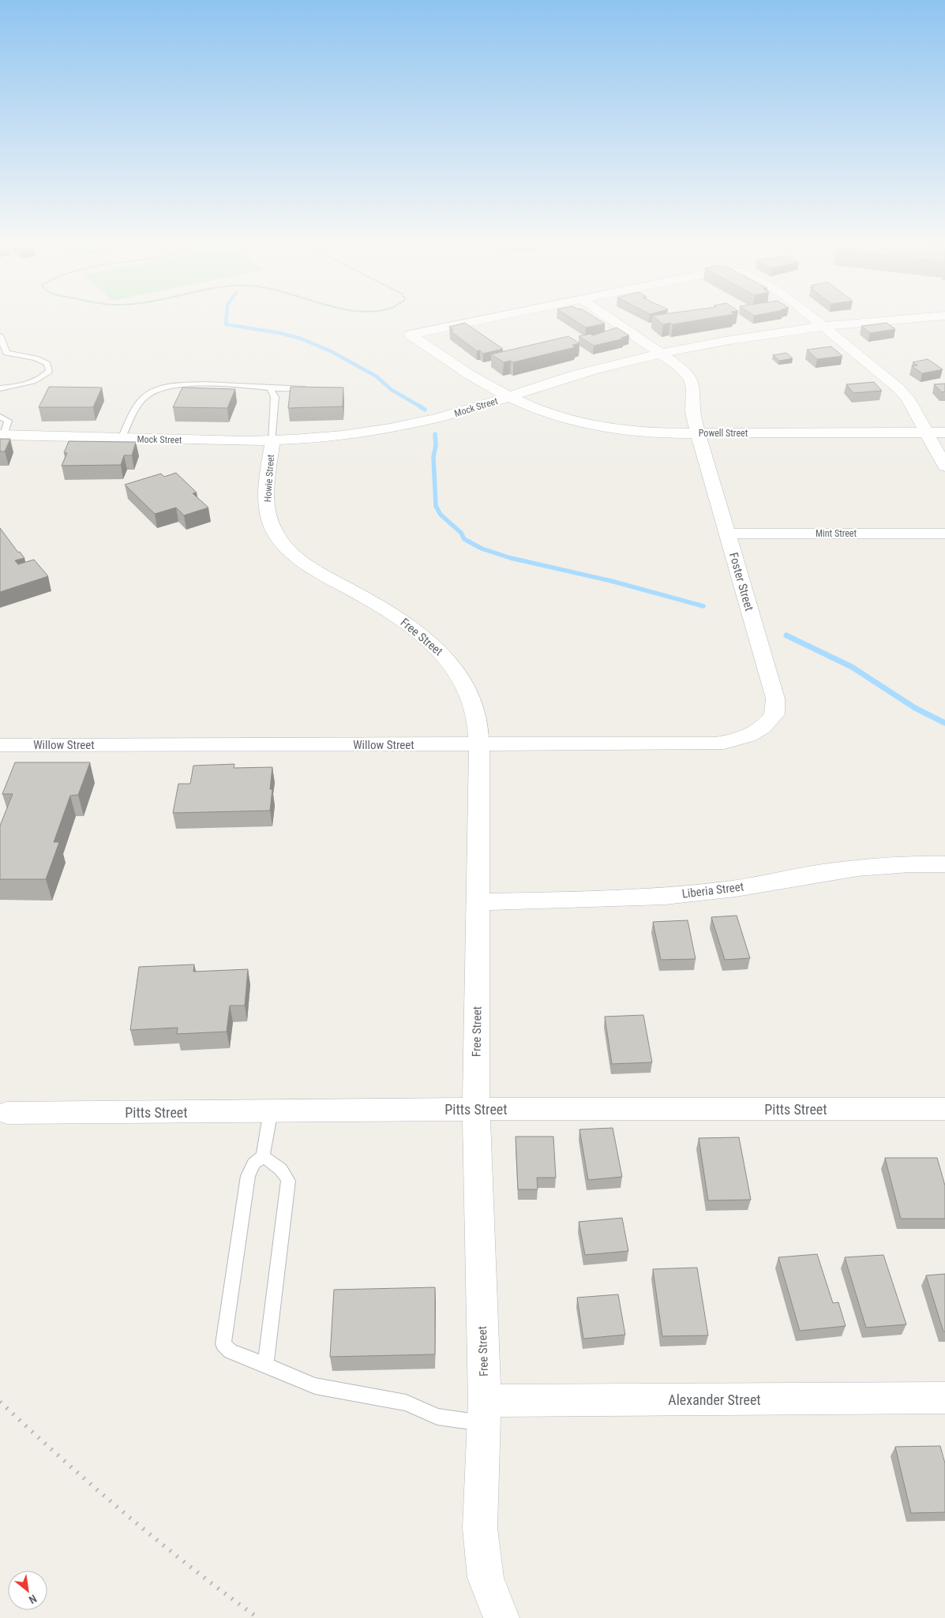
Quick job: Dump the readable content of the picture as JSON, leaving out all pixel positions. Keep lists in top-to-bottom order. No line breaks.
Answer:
{"streets":{"street":["Mock Street","Powell Street","Howie Street","Mint Street","Foster Street","Free Street","Willow Street","Liberia Street","Pitts Street","Alexander Street"]},"crossings":[["Mock Street","Powell Street"],["Mock Street","Howie Street"],["Mock Street","Foster Street"],["Powell Street","Foster Street"],["Howie Street","Free Street"],["Mint Street","Foster Street"],["Foster Street","Willow Street"],["Free Street","Willow Street"],["Free Street","Liberia Street"],["Free Street","Pitts Street"],["Free Street","Alexander Street"]],"north":"bottom right"}
